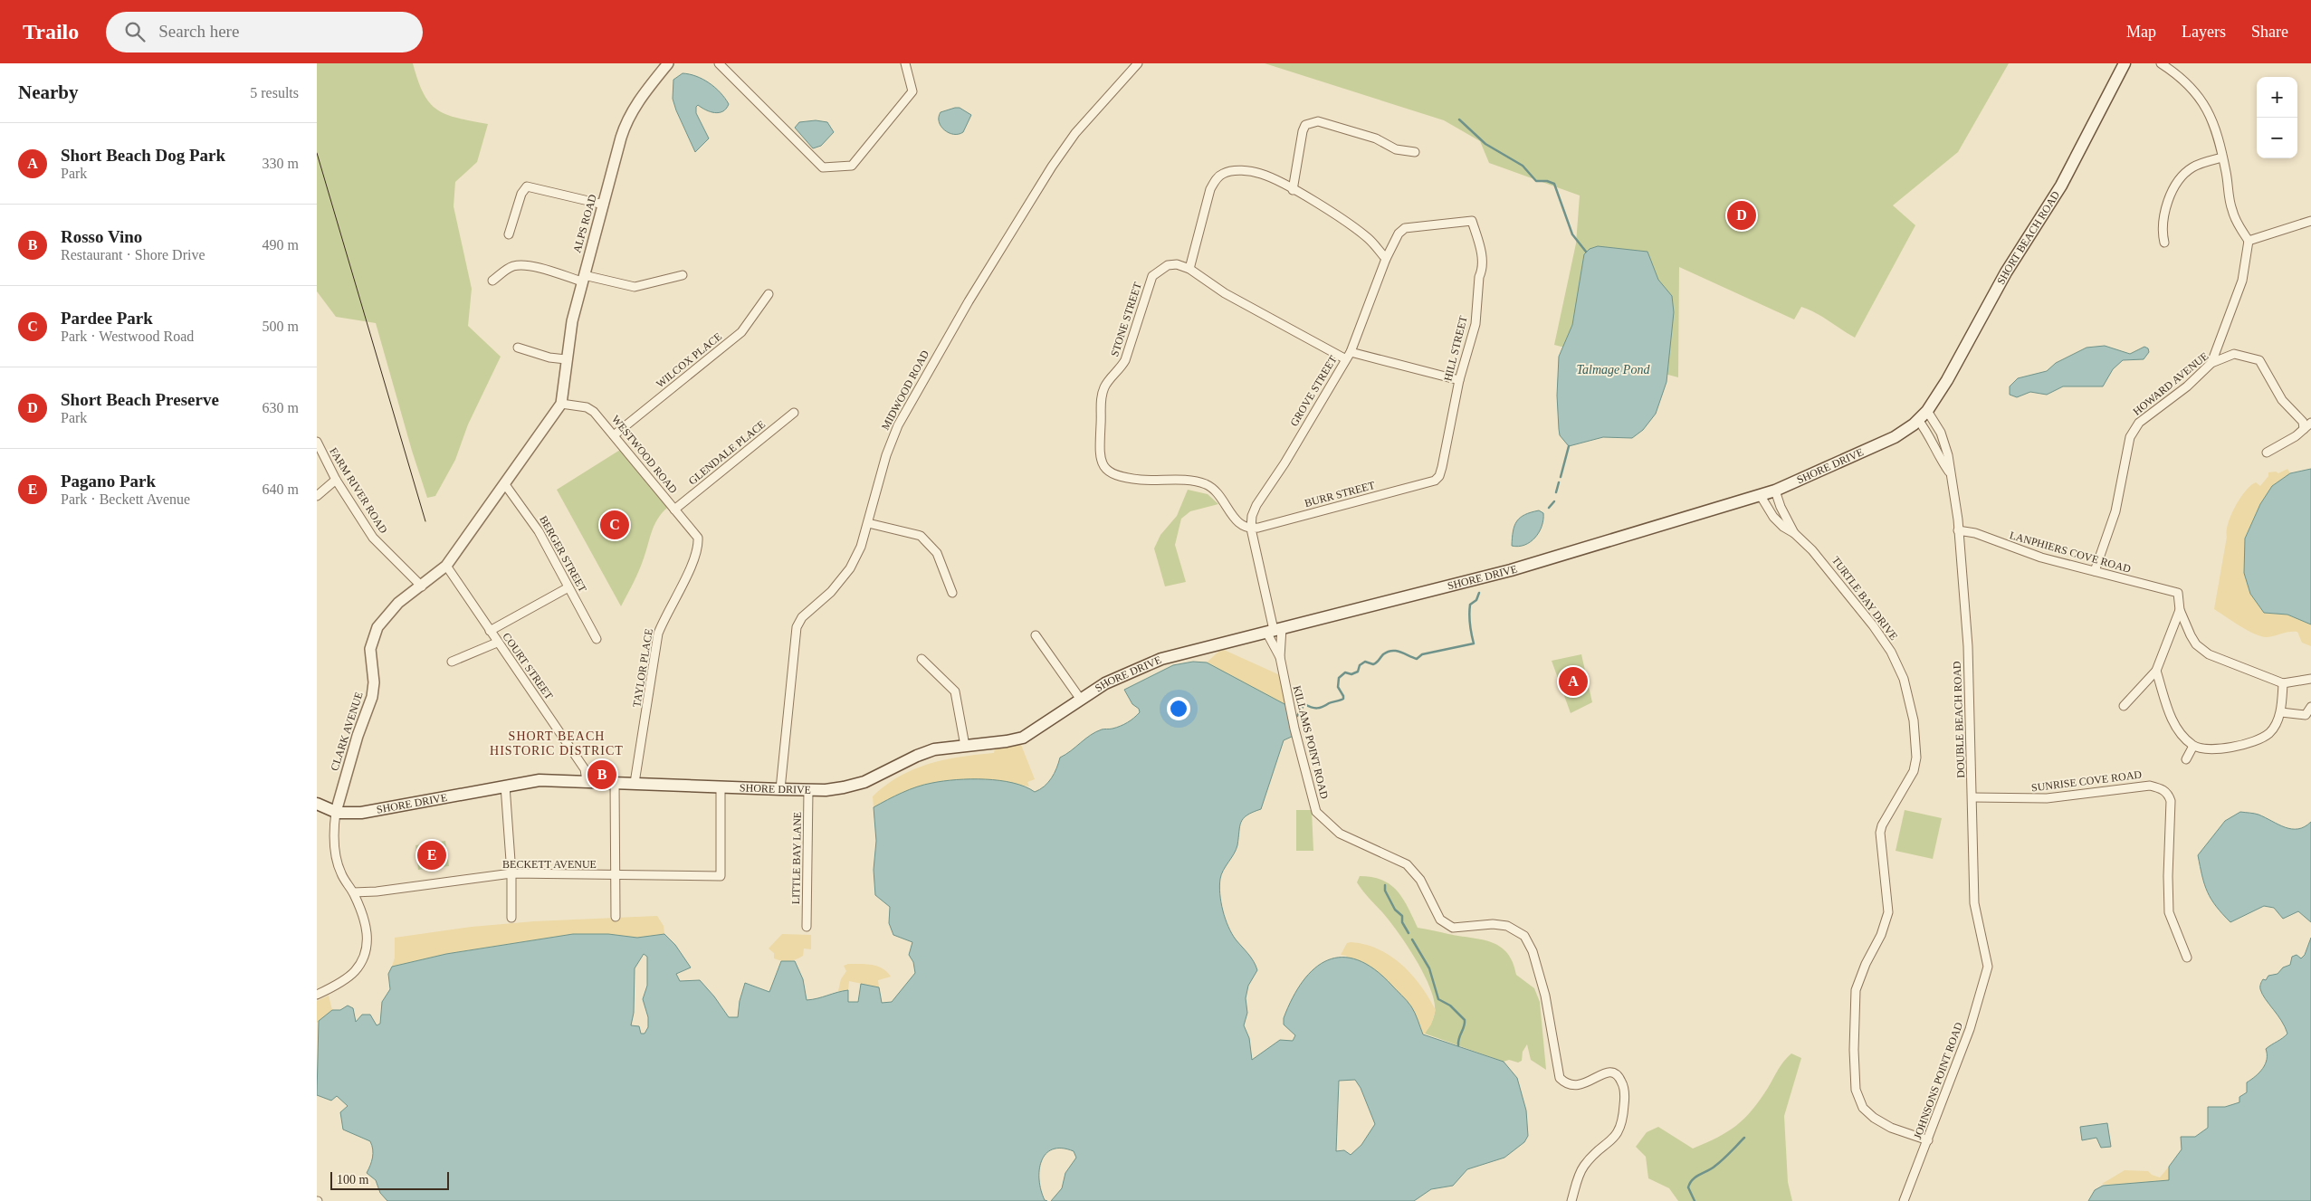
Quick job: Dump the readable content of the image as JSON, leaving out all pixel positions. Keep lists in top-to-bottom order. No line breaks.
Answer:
{"streets":{"main road":["SHORT BEACH ROAD","SHORE DRIVE"],"street":["ALPS ROAD","STONE STREET","HILL STREET","WILCOX PLACE","HOWARD AVENUE","MIDWOOD ROAD","GROVE STREET","GLENDALE PLACE","WESTWOOD ROAD","FARM RIVER ROAD","BURR STREET","LANPHIERS COVE ROAD","BERGER STREET","TURTLE BAY DRIVE","COURT STREET","TAYLOR PLACE","DOUBLE BEACH ROAD","CLARK AVENUE","KILLAMS POINT ROAD","SUNRISE COVE ROAD","LITTLE BAY LANE","BECKETT AVENUE","JOHNSONS POINT ROAD"]},"crossings":[["ALPS ROAD","WESTWOOD ROAD"],["ALPS ROAD","CLARK AVENUE"],["SHORT BEACH ROAD","SHORE DRIVE"],["SHORT BEACH ROAD","DOUBLE BEACH ROAD"],["STONE STREET","HILL STREET"],["STONE STREET","GROVE STREET"],["STONE STREET","BURR STREET"],["HILL STREET","GROVE STREET"],["HILL STREET","BURR STREET"],["WILCOX PLACE","WESTWOOD ROAD"],["HOWARD AVENUE","LANPHIERS COVE ROAD"],["MIDWOOD ROAD","SHORE DRIVE"],["GROVE STREET","SHORE DRIVE"],["GROVE STREET","BURR STREET"],["GROVE STREET","KILLAMS POINT ROAD"],["GLENDALE PLACE","WESTWOOD ROAD"],["WESTWOOD ROAD","TAYLOR PLACE"],["WESTWOOD ROAD","CLARK AVENUE"],["SHORE DRIVE","TURTLE BAY DRIVE"],["SHORE DRIVE","COURT STREET"],["SHORE DRIVE","TAYLOR PLACE"],["SHORE DRIVE","DOUBLE BEACH ROAD"],["SHORE DRIVE","CLARK AVENUE"],["SHORE DRIVE","KILLAMS POINT ROAD"],["SHORE DRIVE","LITTLE BAY LANE"],["SHORE DRIVE","BECKETT AVENUE"],["FARM RIVER ROAD","CLARK AVENUE"],["LANPHIERS COVE ROAD","DOUBLE BEACH ROAD"],["BERGER STREET","CLARK AVENUE"],["TURTLE BAY DRIVE","JOHNSONS POINT ROAD"],["COURT STREET","CLARK AVENUE"],["DOUBLE BEACH ROAD","SUNRISE COVE ROAD"],["DOUBLE BEACH ROAD","JOHNSONS POINT ROAD"],["CLARK AVENUE","BECKETT AVENUE"]],"districts":["SHORT BEACH HISTORIC DISTRICT"],"water":["Talmage Pond"],"scale_bar":"100 m","page":{"header":"Trailo","search":"Search here","nav":["Map","Layers","Share"],"heading":["Nearby","5 results"],"map_buttons":["+","−"],"list":[{"mark":"A","name":"Short Beach Dog Park","note":"Park","value":"330 m"},{"mark":"B","name":"Rosso Vino","note":"Restaurant · Shore Drive","value":"490 m"},{"mark":"C","name":"Pardee Park","note":"Park · Westwood Road","value":"500 m"},{"mark":"D","name":"Short Beach Preserve","note":"Park","value":"630 m"},{"mark":"E","name":"Pagano Park","note":"Park · Beckett Avenue","value":"640 m"}],"pins":["D","C","A","B","E"],"scale":"100 m"}}
